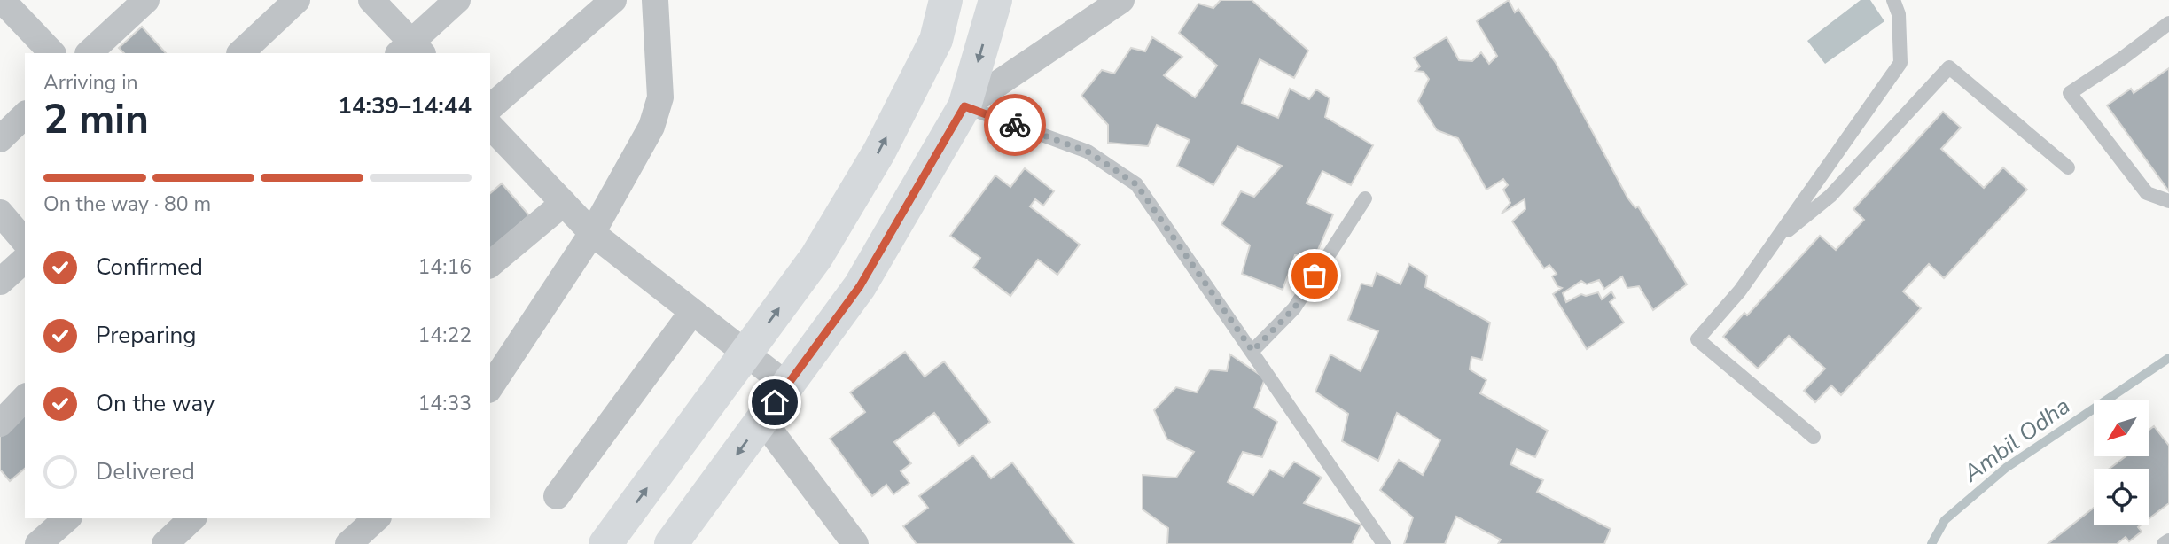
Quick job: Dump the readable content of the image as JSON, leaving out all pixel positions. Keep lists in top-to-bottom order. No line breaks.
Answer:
{"water":["Ambil Odha"],"north":"bottom left","page":{"heading":["2 min","Arriving in","14:39–14:44"],"bar":"On the way · 80 m","list":[["Confirmed","14:16"],["Preparing","14:22"],["On the way","14:33"],"Delivered"]}}
